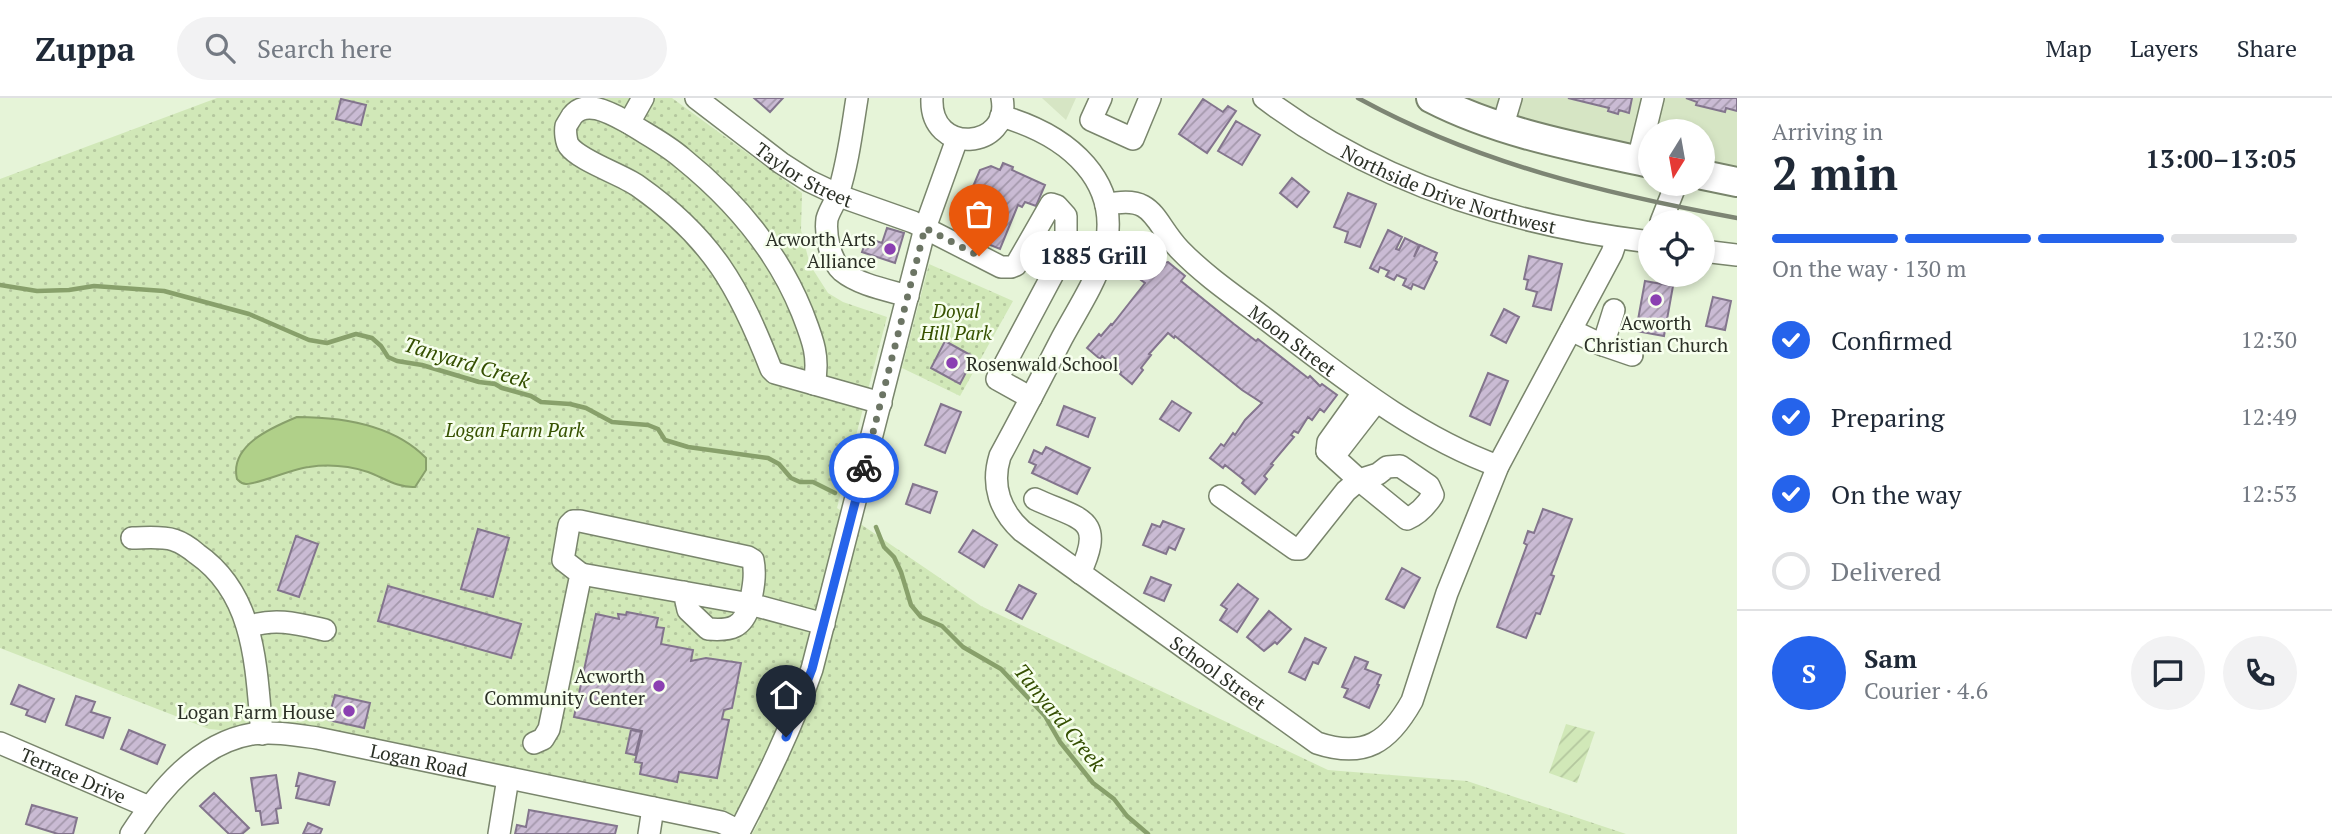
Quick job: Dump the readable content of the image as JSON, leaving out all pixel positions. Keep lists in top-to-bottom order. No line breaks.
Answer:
{"streets":{"street":["Taylor Street","Northside Drive Northwest","Moon Street","School Street","Logan Road","Terrace Drive"]},"crossings":[["Taylor Street","School Street"],["Northside Drive Northwest","School Street"],["Moon Street","School Street"],["Logan Road","Terrace Drive"]],"water":["Tanyard Creek"],"parks":["Doyal Hill Park","Logan Farm Park"],"places":["Acworth Arts Alliance","1885 Grill","Acworth Christian Church","Rosenwald School","Acworth Community Center","Logan Farm House"],"north":"bottom","page":{"header":"Zuppa","search":"Search here","nav":["Map","Layers","Share"],"heading":["2 min","Arriving in","13:00–13:05"],"panel":["Sam","Courier · 4.6"],"bar":"On the way · 130 m","bubble":"1885 Grill","list":[["Confirmed","12:30"],["Preparing","12:49"],["On the way","12:53"],"Delivered"],"round":"S"}}
